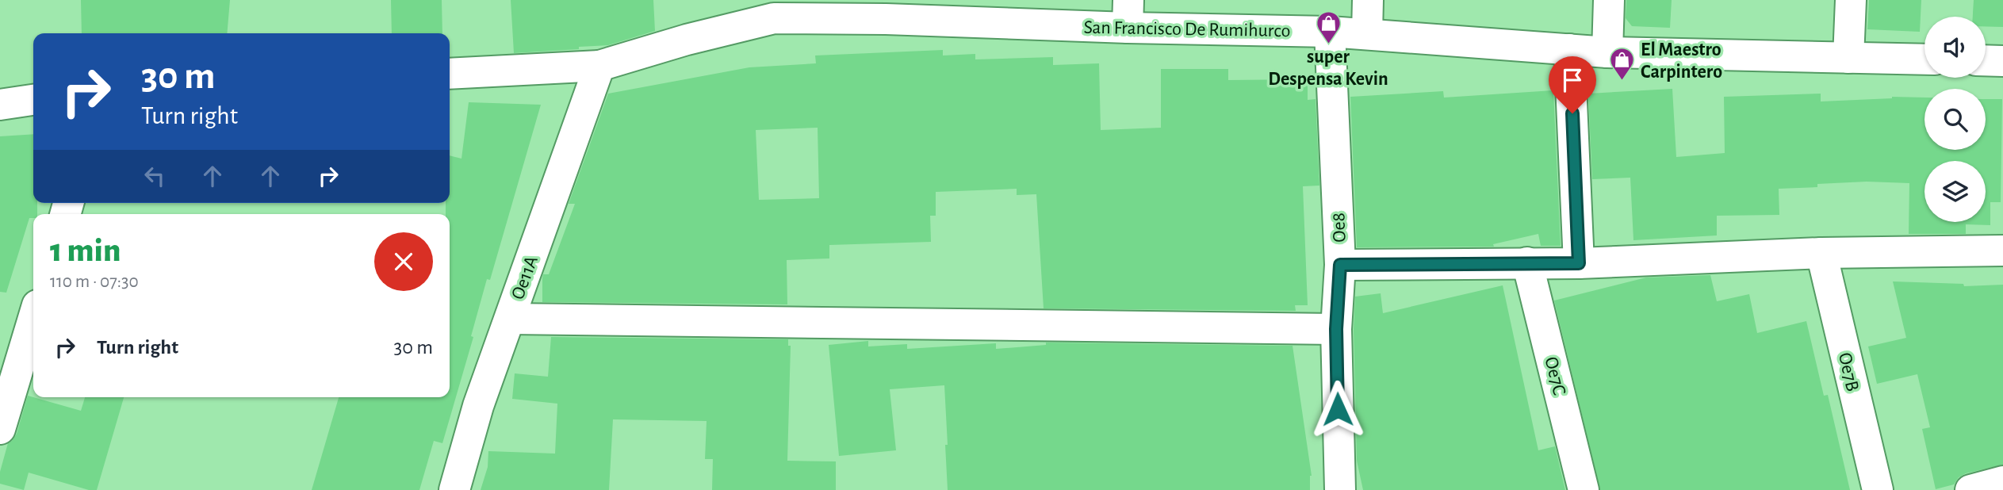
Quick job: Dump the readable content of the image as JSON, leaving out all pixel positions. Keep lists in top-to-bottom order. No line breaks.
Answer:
{"streets":{"street":["San Francisco De Rumihurco","Oe8","Oe11A","Oe7B","Oe7C"]},"crossings":[["San Francisco De Rumihurco","Oe8"],["San Francisco De Rumihurco","Oe11A"]],"places":{"shop":["super Despensa Kevin","El Maestro Carpintero"]},"page":{"turn":["30 m","Turn right"],"heading":["1 min","110 m · 07:30"],"list":[{"name":"Turn right","value":"30 m"}]}}
